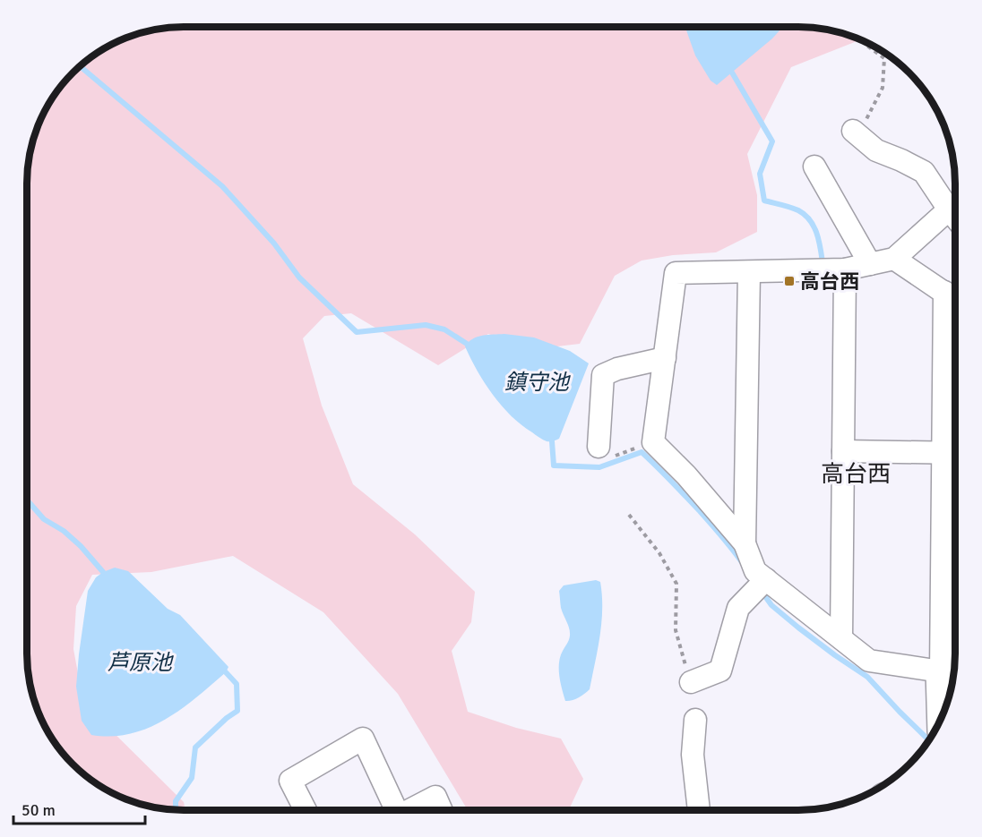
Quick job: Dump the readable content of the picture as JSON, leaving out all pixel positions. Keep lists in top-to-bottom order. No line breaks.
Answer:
{"districts":["高台西"],"water":["鎮守池","芦原池"],"places":{"transit":["高台西"]},"scale_bar":"50 m"}
